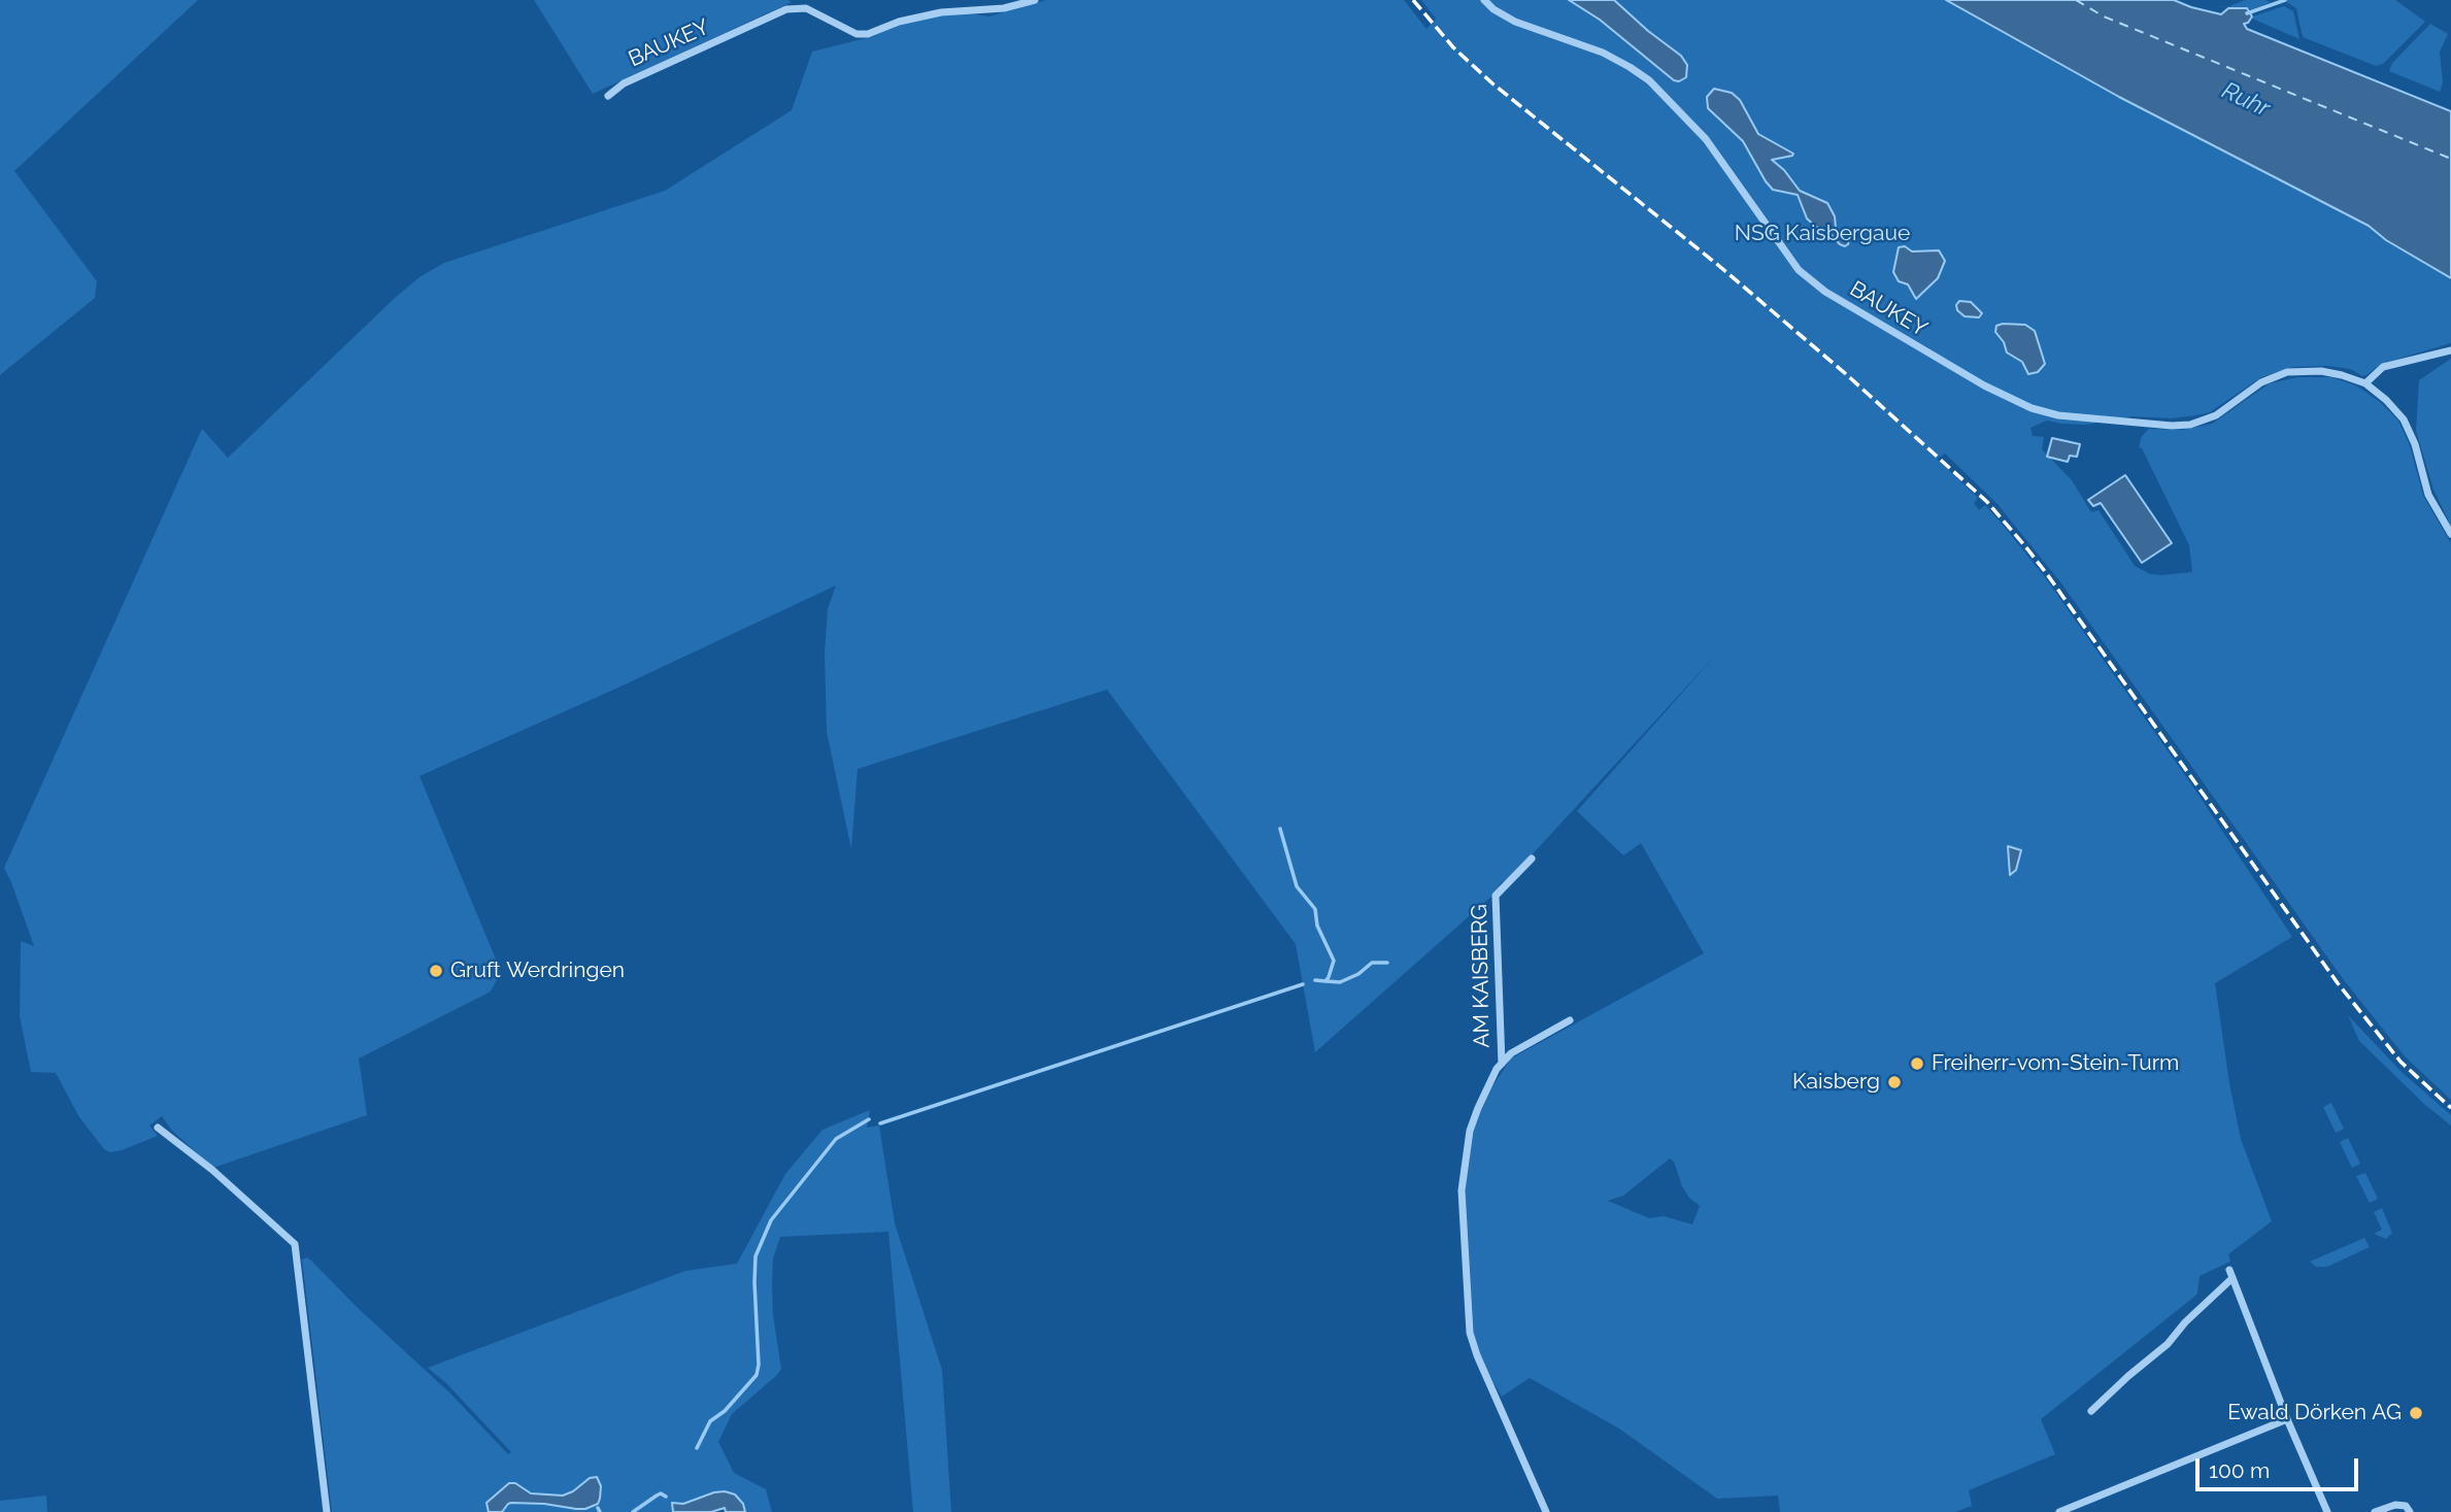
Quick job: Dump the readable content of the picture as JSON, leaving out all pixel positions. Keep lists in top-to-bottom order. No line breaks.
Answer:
{"streets":{"street":["BAUKEY","AM KAISBERG"]},"water":["Ruhr"],"parks":["NSG Kaisbergaue"],"places":["Gruft Werdringen","Freiherr-vom-Stein-Turm","Kaisberg","Ewald Dörken AG"],"scale_bar":"100 m"}
